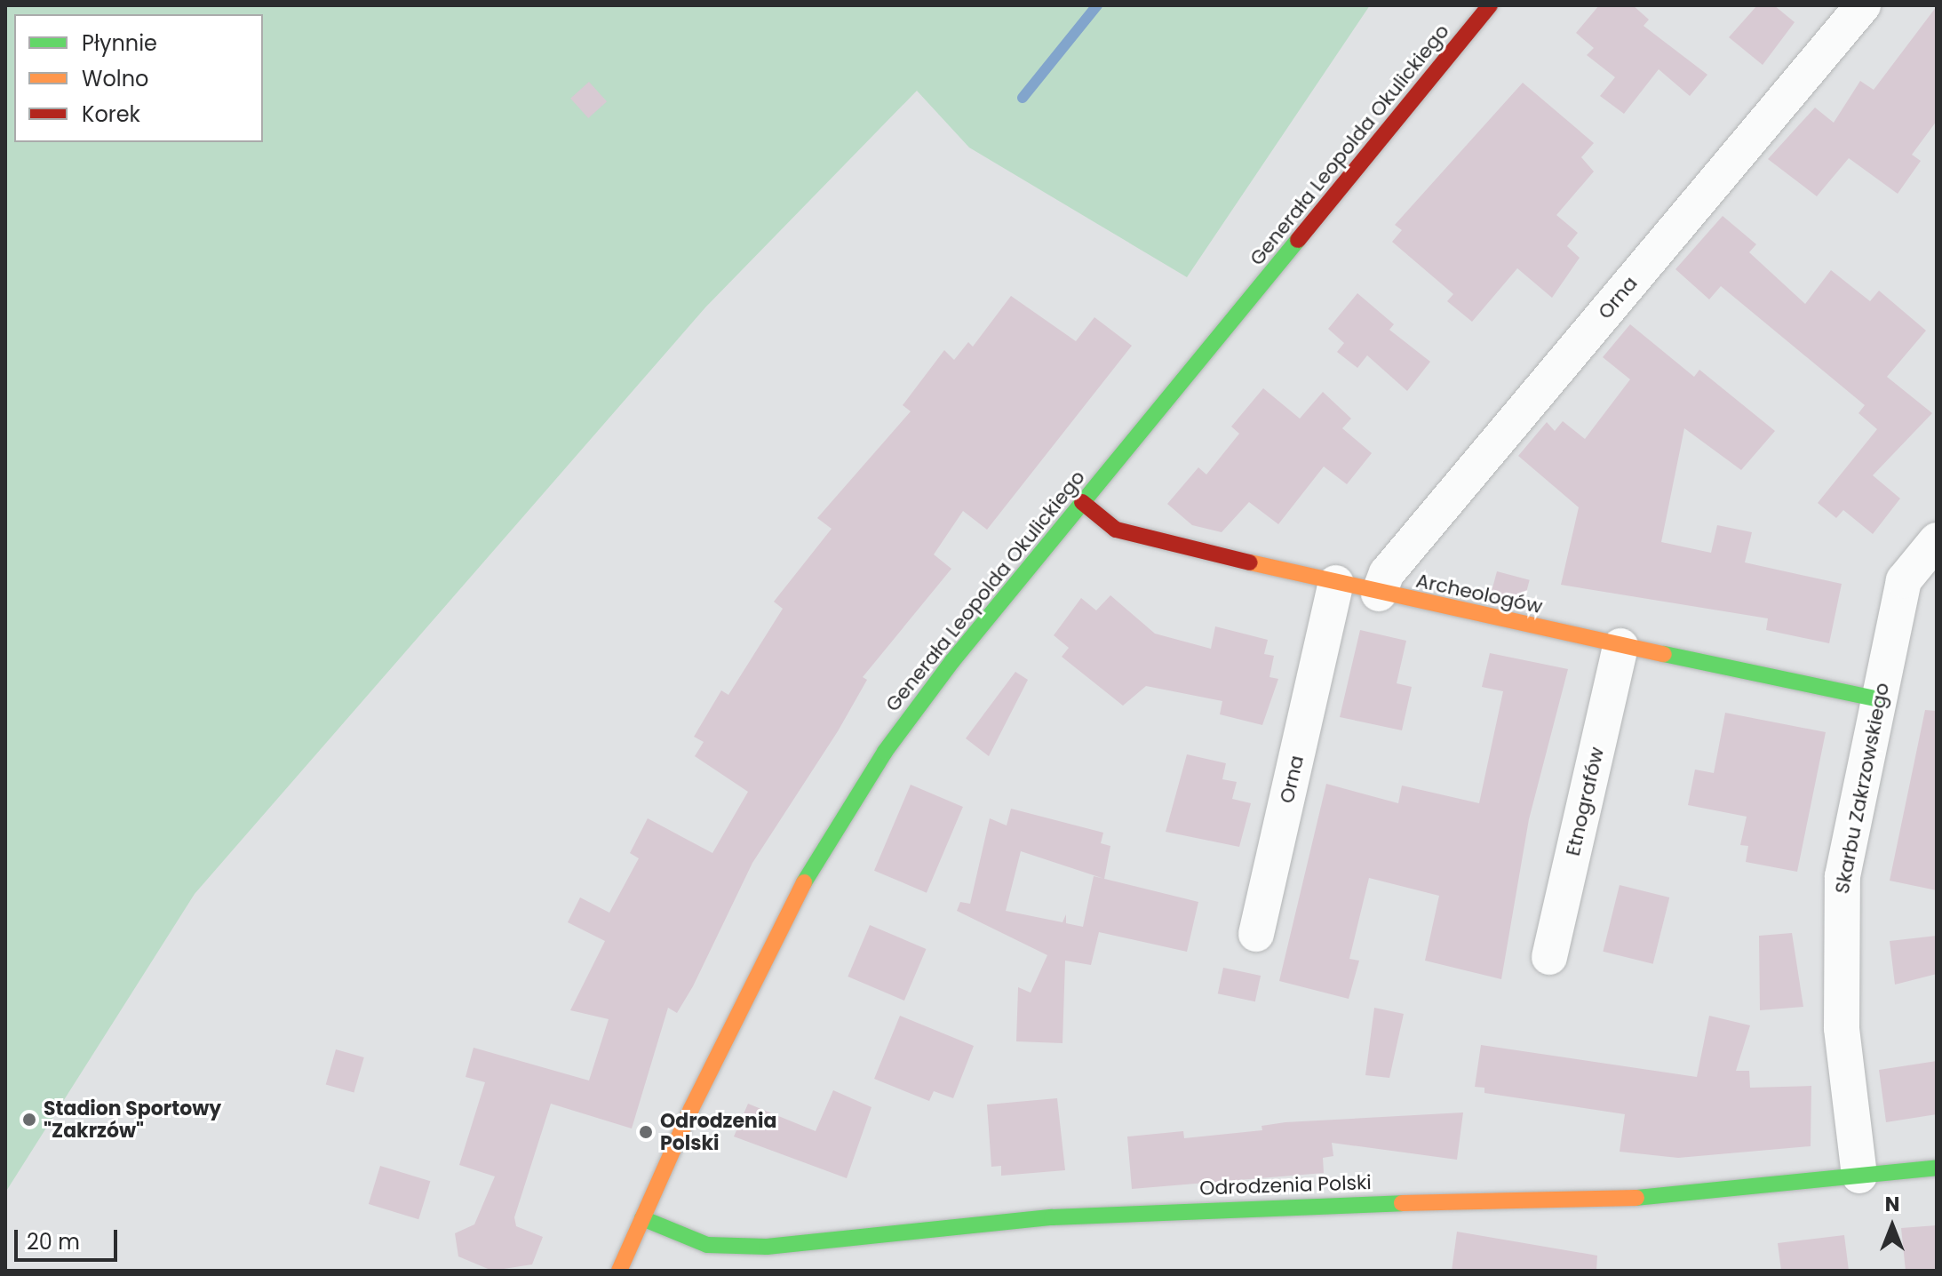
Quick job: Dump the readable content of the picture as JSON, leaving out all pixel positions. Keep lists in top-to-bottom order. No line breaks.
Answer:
{"streets":{"street":["Generała Leopolda Okulickiego","Orna","Archeologów","Skarbu Zakrzowskiego","Etnografów","Odrodzenia Polski"]},"crossings":[["Generała Leopolda Okulickiego","Archeologów"],["Generała Leopolda Okulickiego","Odrodzenia Polski"],["Orna","Archeologów"],["Archeologów","Skarbu Zakrzowskiego"],["Archeologów","Etnografów"],["Skarbu Zakrzowskiego","Odrodzenia Polski"]],"places":["Stadion Sportowy \"Zakrzów\"","Odrodzenia Polski"],"legend":["Płynnie","Wolno","Korek"],"scale_bar":"20 m","north":"top"}
